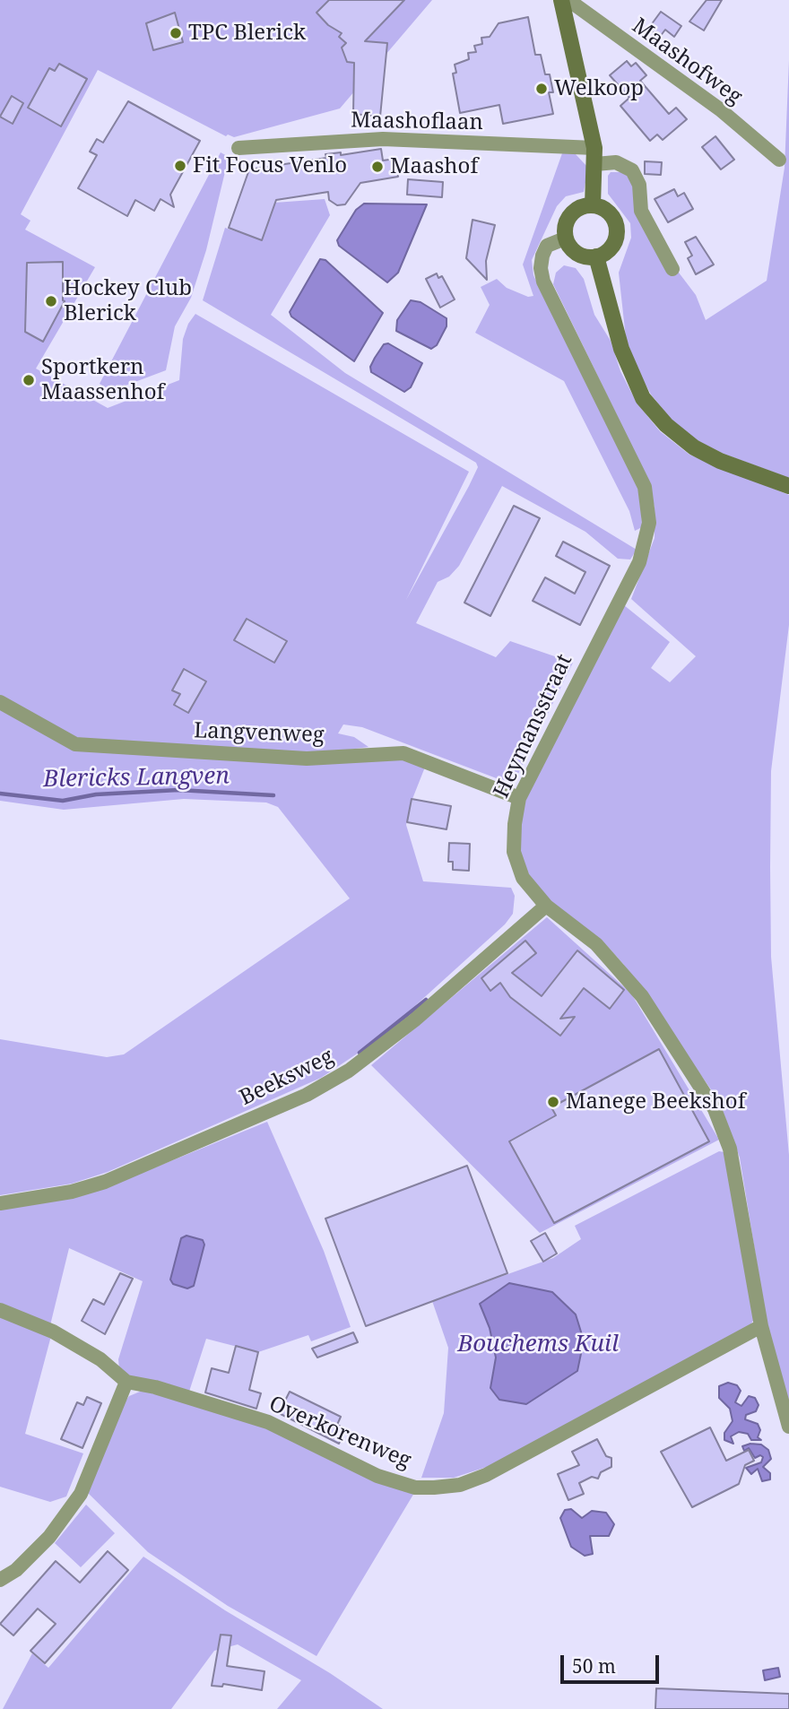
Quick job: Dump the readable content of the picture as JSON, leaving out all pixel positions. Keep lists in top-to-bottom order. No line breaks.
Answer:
{"streets":{"street":["Maashofweg","Maashoflaan","Heymansstraat","Langvenweg","Beeksweg","Overkorenweg"]},"crossings":[["Heymansstraat","Langvenweg"],["Heymansstraat","Beeksweg"],["Heymansstraat","Overkorenweg"]],"water":["Blericks Langven","Bouchems Kuil"],"places":["TPC Blerick","Welkoop","Fit Focus Venlo","Maashof","Hockey Club Blerick","Sportkern Maassenhof","Manege Beekshof"],"scale_bar":"50 m"}
